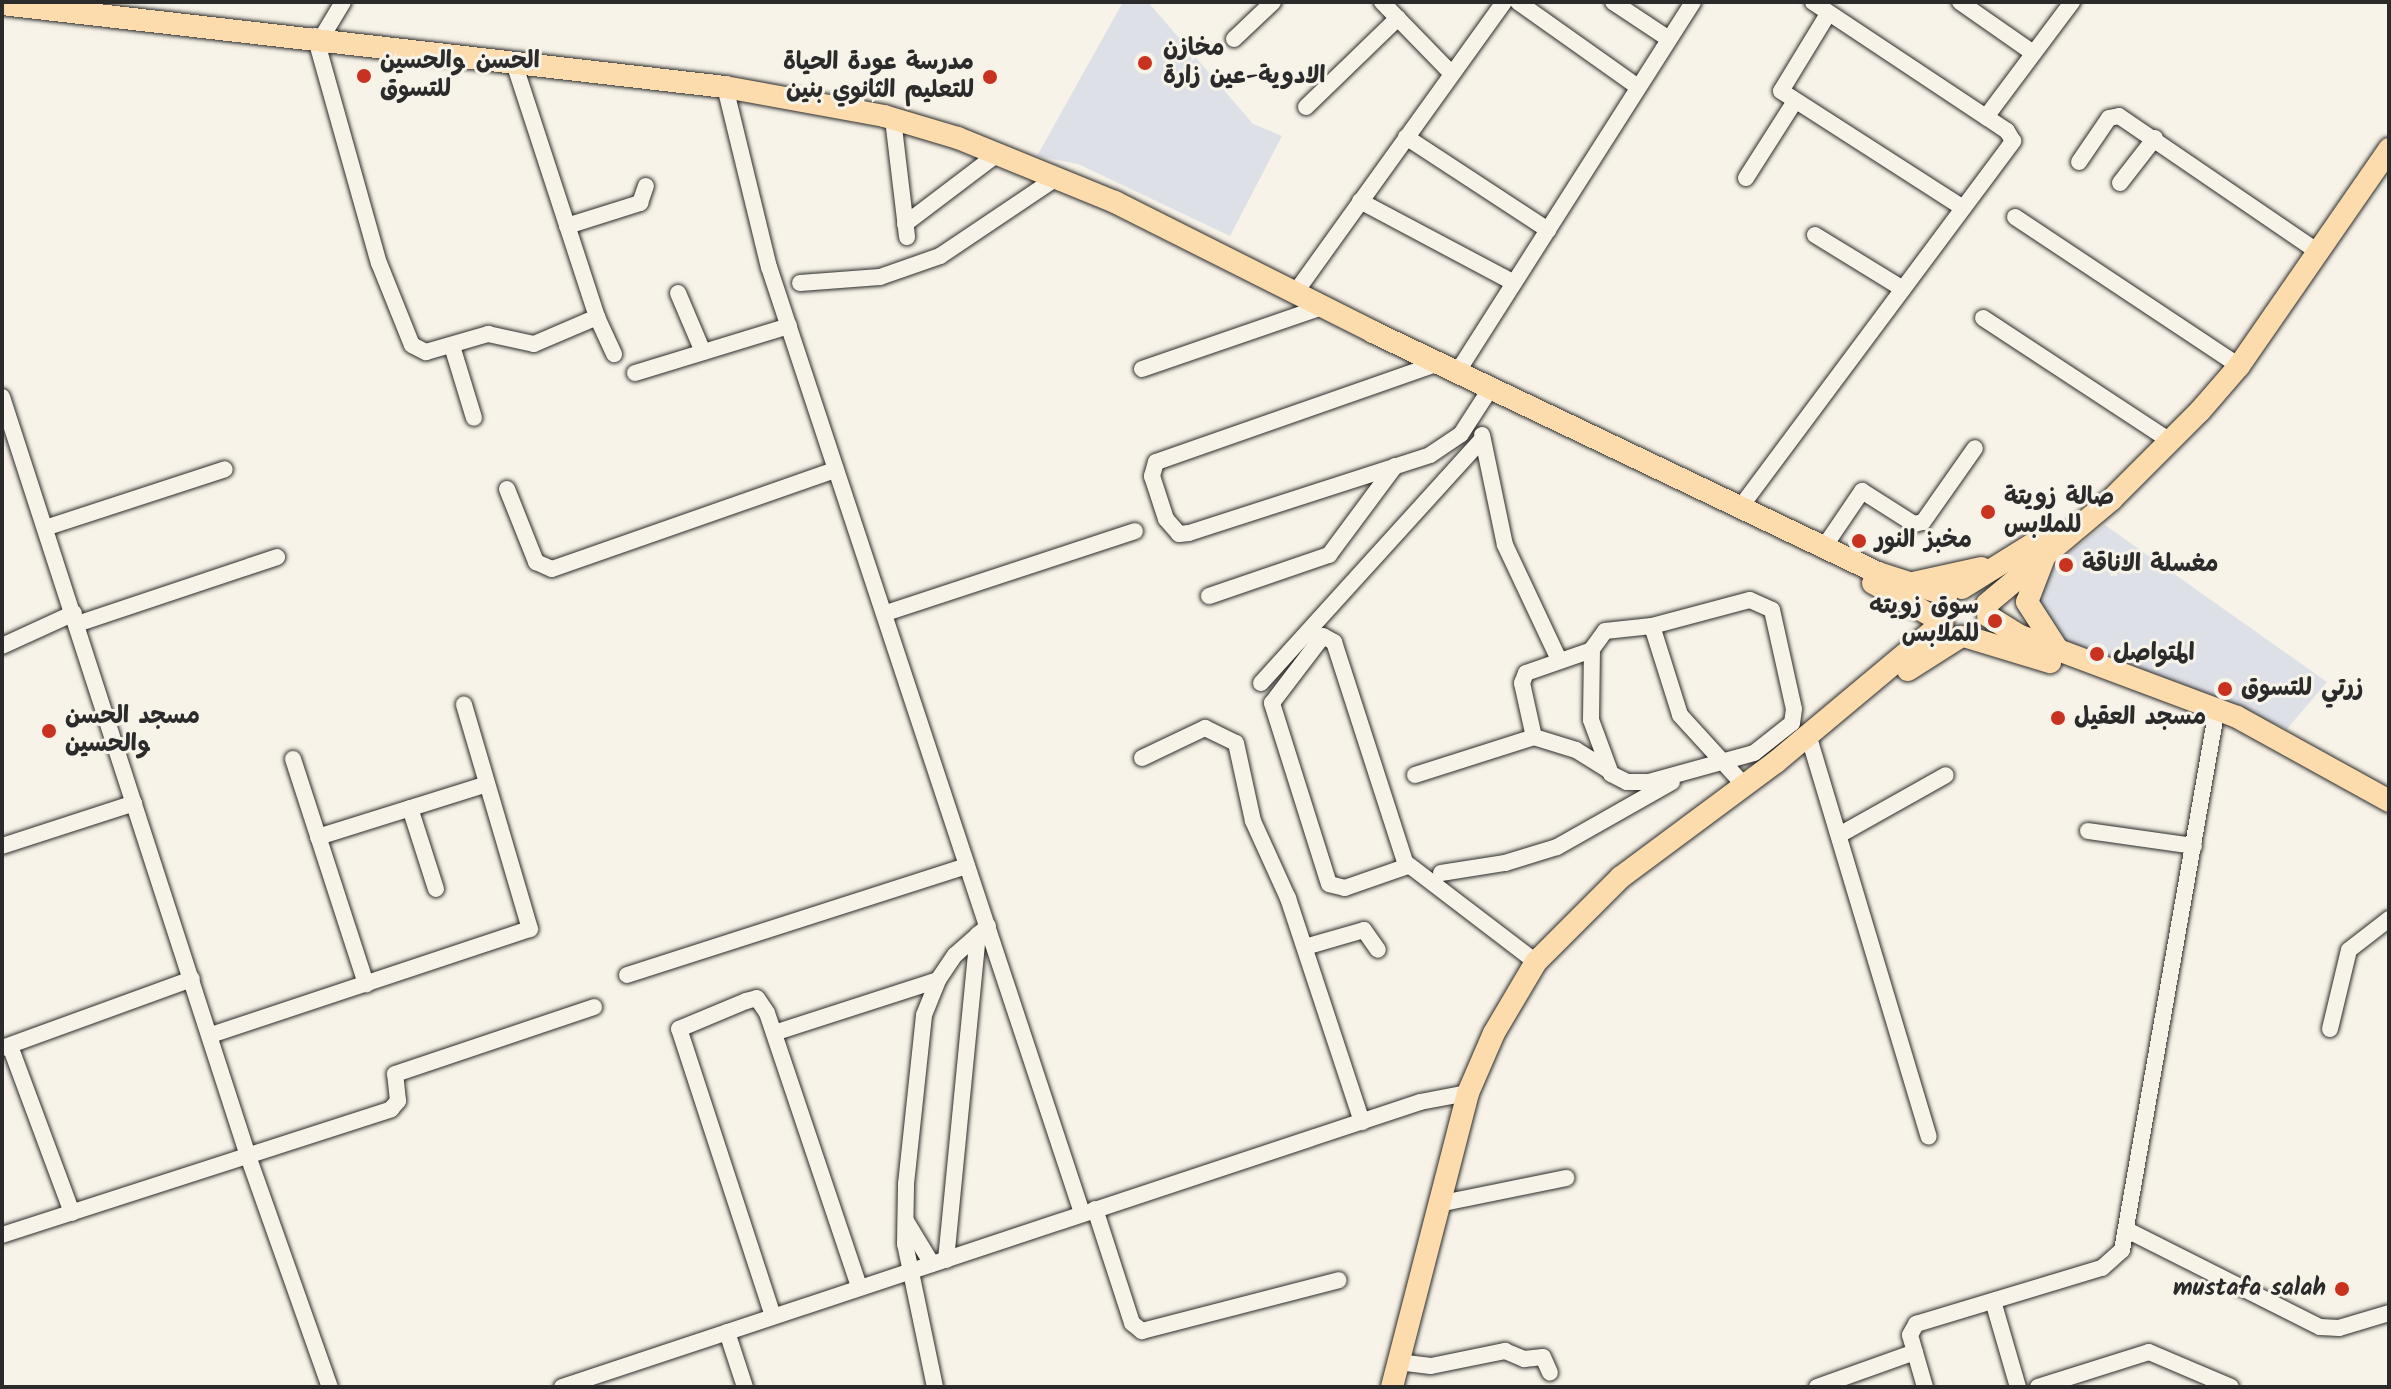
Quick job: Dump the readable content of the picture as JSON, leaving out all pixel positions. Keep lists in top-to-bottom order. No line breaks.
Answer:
{"places":["مخازن الادوية-عين زارة","الحسن والحسين للتسوق","مدرسة عودة الحياة للتعليم الثانوي بنين","صالة زويتة للملابس","مخبز النور","مغسلة الاناقة","سوق زويته للملابس","المتواصل","زرتي للتسوق","مسجد العقيل","مسجد الحسن والحسين","mustafa salah"]}
